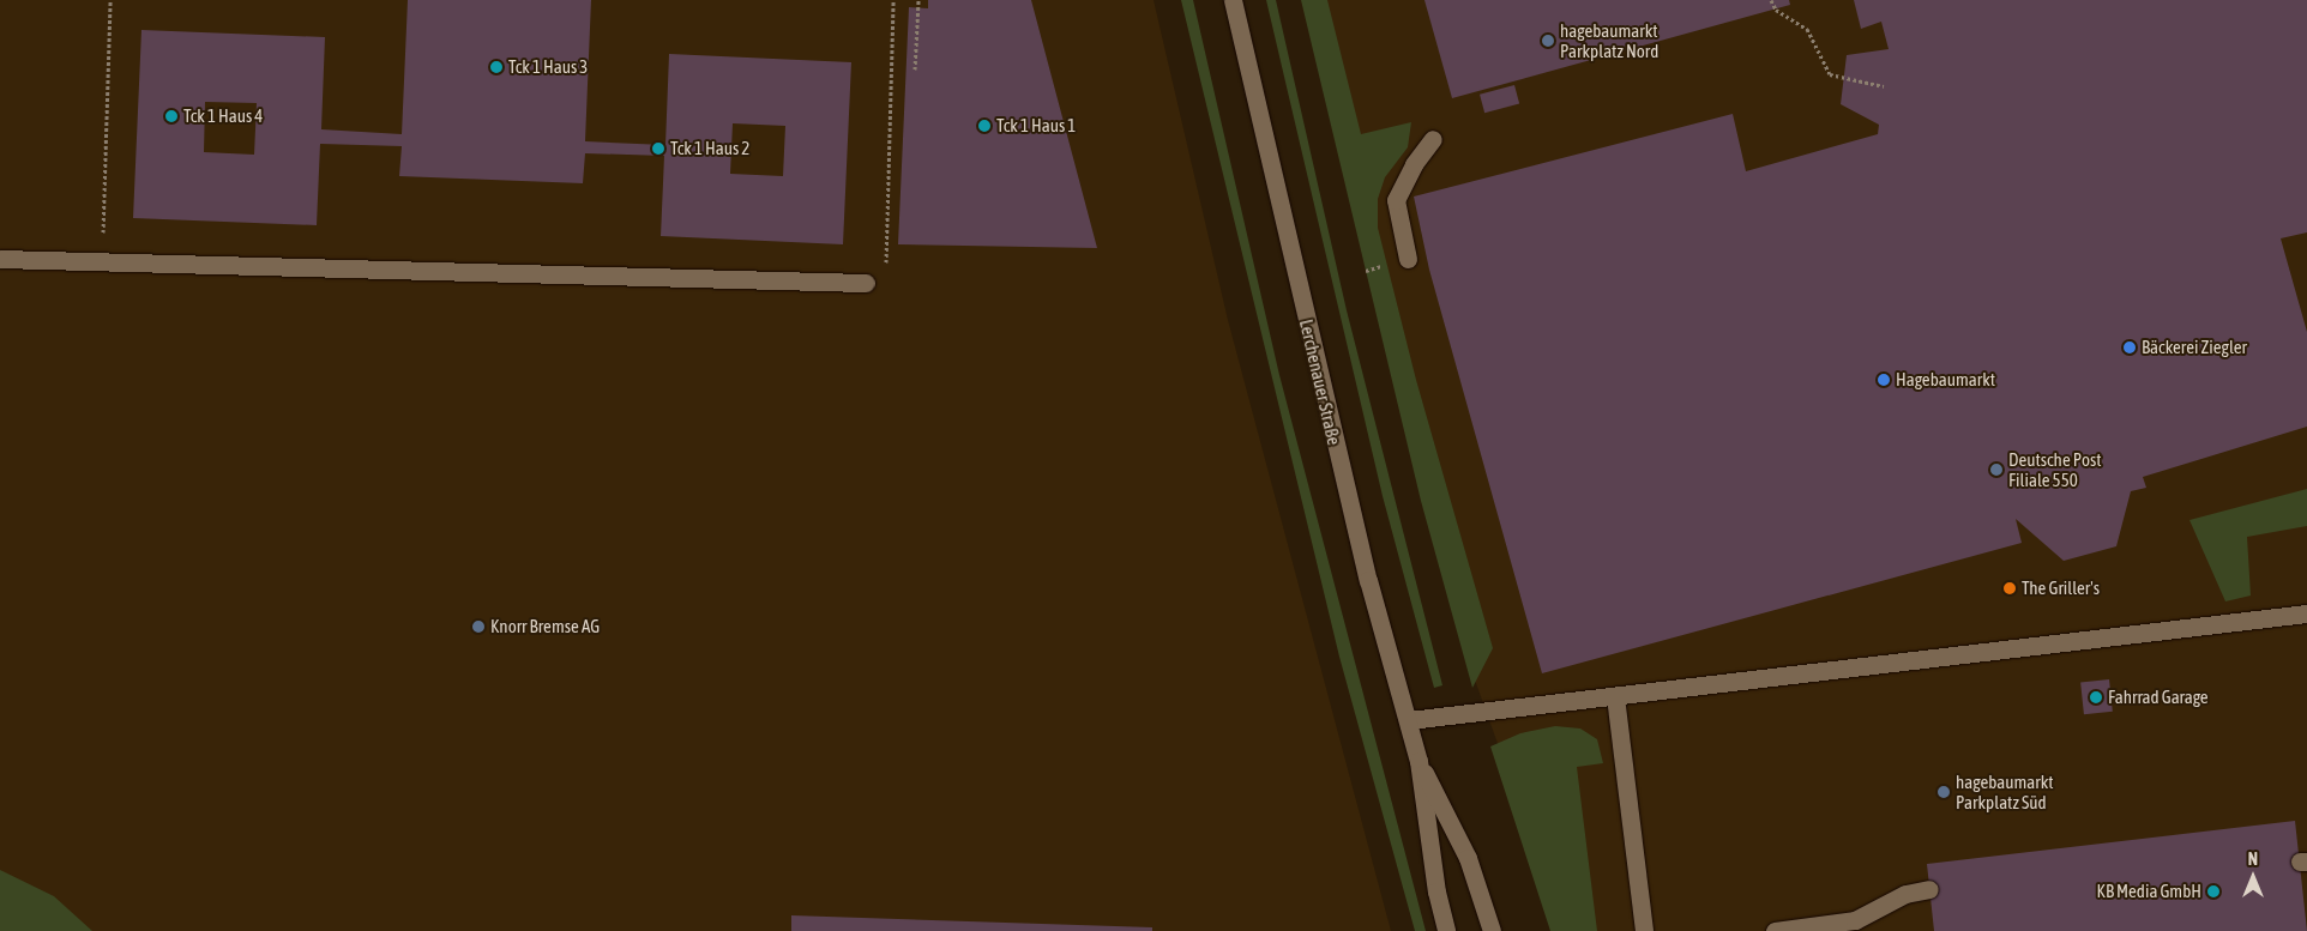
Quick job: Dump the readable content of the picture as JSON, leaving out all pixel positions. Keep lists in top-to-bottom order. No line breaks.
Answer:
{"streets":{"main road":["Lerchenauer Straße"]},"places":["hagebaumarkt Parkplatz Nord","Tck 1 Haus 3","Tck 1 Haus 4","Tck 1 Haus 1","Tck 1 Haus 2","Bäckerei Ziegler","Hagebaumarkt","Deutsche Post Filiale 550","The Griller's","Knorr Bremse AG","Fahrrad Garage","hagebaumarkt Parkplatz Süd","KB Media GmbH"],"north":"top"}
